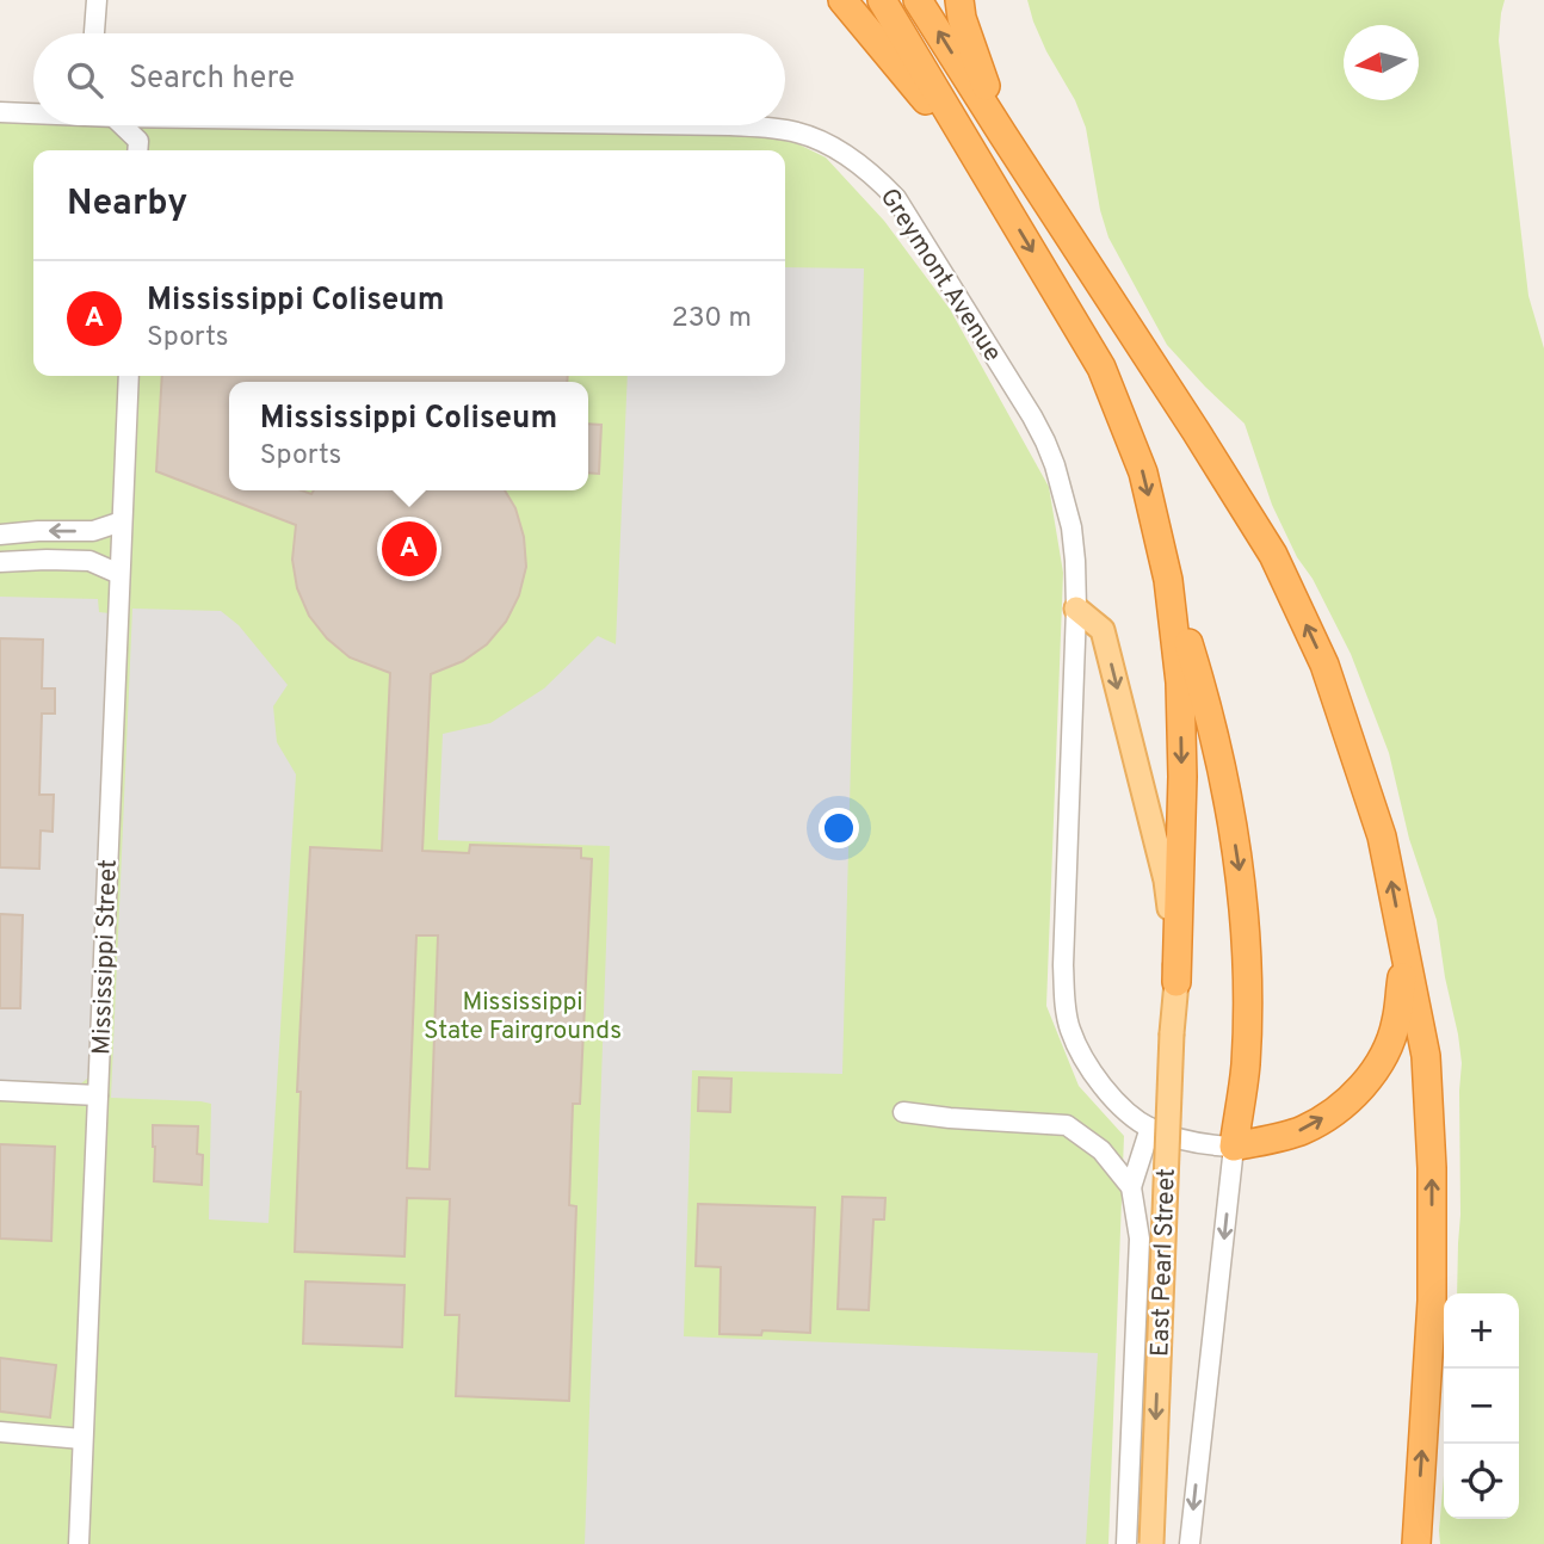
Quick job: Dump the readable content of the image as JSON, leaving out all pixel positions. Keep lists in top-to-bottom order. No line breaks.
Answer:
{"streets":{"main road":["East Pearl Street"],"street":["Greymont Avenue","Mississippi Street"]},"crossings":[["Greymont Avenue","East Pearl Street"]],"one_way":["East Pearl Street"],"parks":["Mississippi State Fairgrounds"],"north":"left","page":{"search":"Search here","heading":"Nearby","list":[{"mark":"A","name":"Mississippi Coliseum","note":"Sports","value":"230 m"}],"popup":["Mississippi Coliseum","Sports"],"pins":"A","map_buttons":["+","−"]}}
